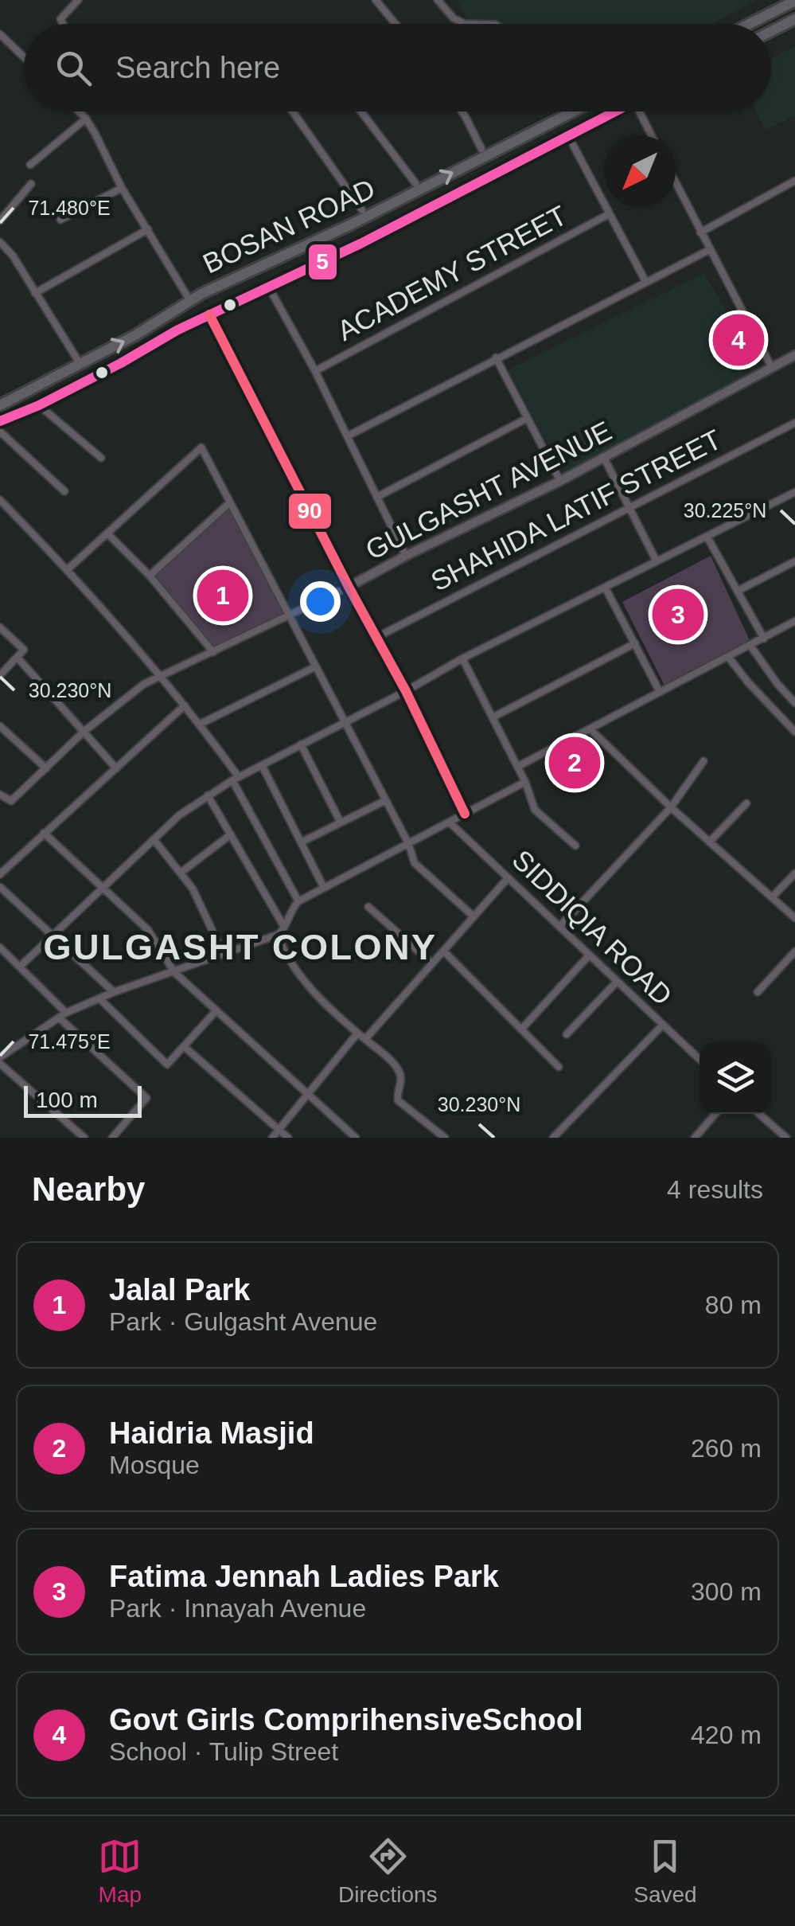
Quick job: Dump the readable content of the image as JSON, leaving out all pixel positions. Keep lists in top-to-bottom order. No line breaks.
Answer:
{"streets":{"main road":["BOSAN ROAD"],"street":["ACADEMY STREET","GULGASHT AVENUE","SHAHIDA LATIF STREET","SIDDIQIA ROAD"]},"districts":["GULGASHT COLONY"],"lines":["transit line 5","transit line 90"],"scale_bar":"100 m","north":"bottom left","page":{"search":"Search here","pins":["4","1","3","2"],"scale":"100 m","heading":["Nearby","4 results"],"list":[{"mark":"1","name":"Jalal Park","note":"Park · Gulgasht Avenue","value":"80 m"},{"mark":"2","name":"Haidria Masjid","note":"Mosque","value":"260 m"},{"mark":"3","name":"Fatima Jennah Ladies Park","note":"Park · Innayah Avenue","value":"300 m"},{"mark":"4","name":"Govt Girls ComprihensiveSchool","note":"School · Tulip Street","value":"420 m"}],"nav":["Map","Directions","Saved"]},"coordinates":["71.480°E","30.225°N","30.230°N","71.475°E"]}
